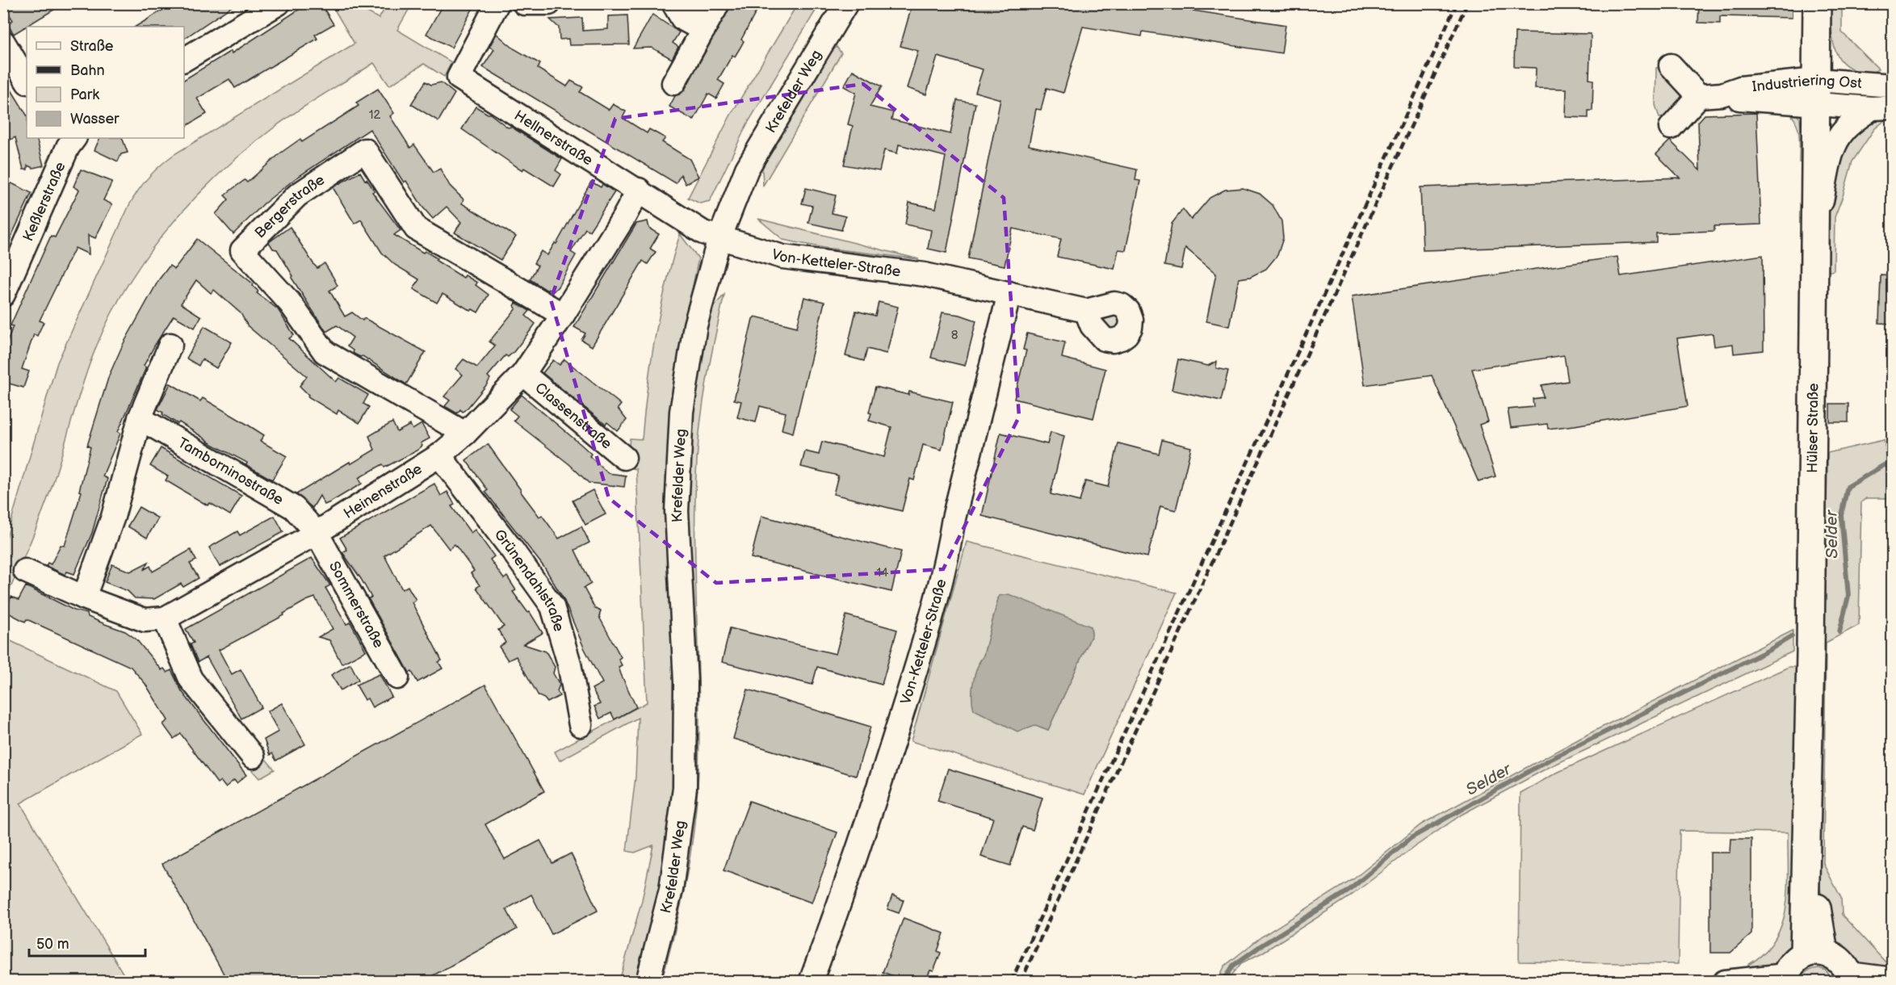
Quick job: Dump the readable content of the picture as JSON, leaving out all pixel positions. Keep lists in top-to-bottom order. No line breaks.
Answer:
{"streets":{"main road":["Hülser Straße"],"street":["Industriering Ost","Krefelder Weg","Hellnerstraße","Keßlerstraße","Bergerstraße","Von-Ketteler-Straße","Classenstraße","Tamborninostraße","Heinenstraße","Grünendahlstraße","Sommerstraße"]},"crossings":[["Industriering Ost","Hülser Straße"],["Krefelder Weg","Hellnerstraße"],["Krefelder Weg","Von-Ketteler-Straße"],["Hellnerstraße","Von-Ketteler-Straße"],["Hellnerstraße","Heinenstraße"],["Bergerstraße","Heinenstraße"],["Classenstraße","Heinenstraße"],["Tamborninostraße","Heinenstraße"],["Tamborninostraße","Sommerstraße"],["Heinenstraße","Grünendahlstraße"],["Heinenstraße","Sommerstraße"]],"water":["Selder"],"house_numbers":["12","8","14"],"legend":["Straße","Bahn","Park","Wasser"],"scale_bar":"50 m"}
